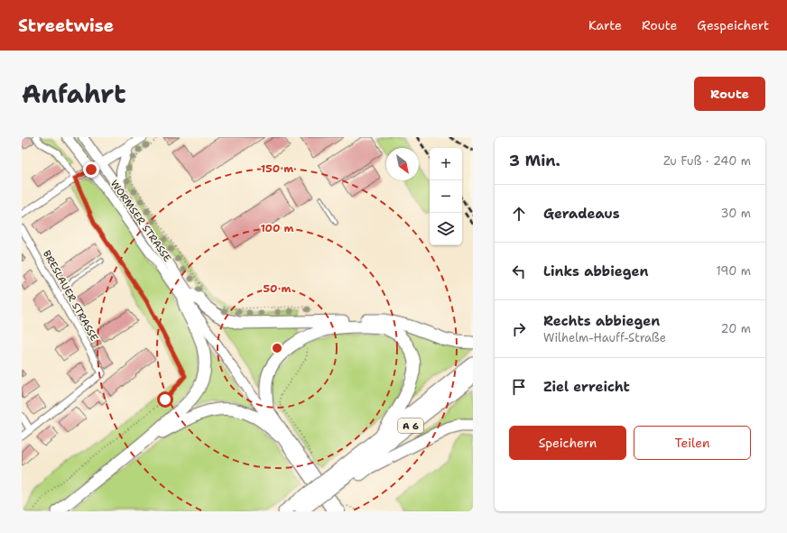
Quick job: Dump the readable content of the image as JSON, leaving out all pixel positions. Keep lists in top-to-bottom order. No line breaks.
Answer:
{"streets":{"highway":["A 6"],"main road":["WORMSER STRASSE"],"street":["BRESLAUER STRASSE"]},"north":"bottom right","page":{"header":"Streetwise","nav":["Karte","Route","Gespeichert"],"title":"Anfahrt","buttons":["Route",["Speichern","Teilen"]],"heading":["3 Min.","Zu Fuß · 240 m"],"map_buttons":["+","−"],"list":[["Geradeaus","30 m"],["Links abbiegen","190 m"],["Rechts abbiegen","Wilhelm-Hauff-Straße","20 m"],"Ziel erreicht"]},"rings":["150 m","100 m","50 m"]}
